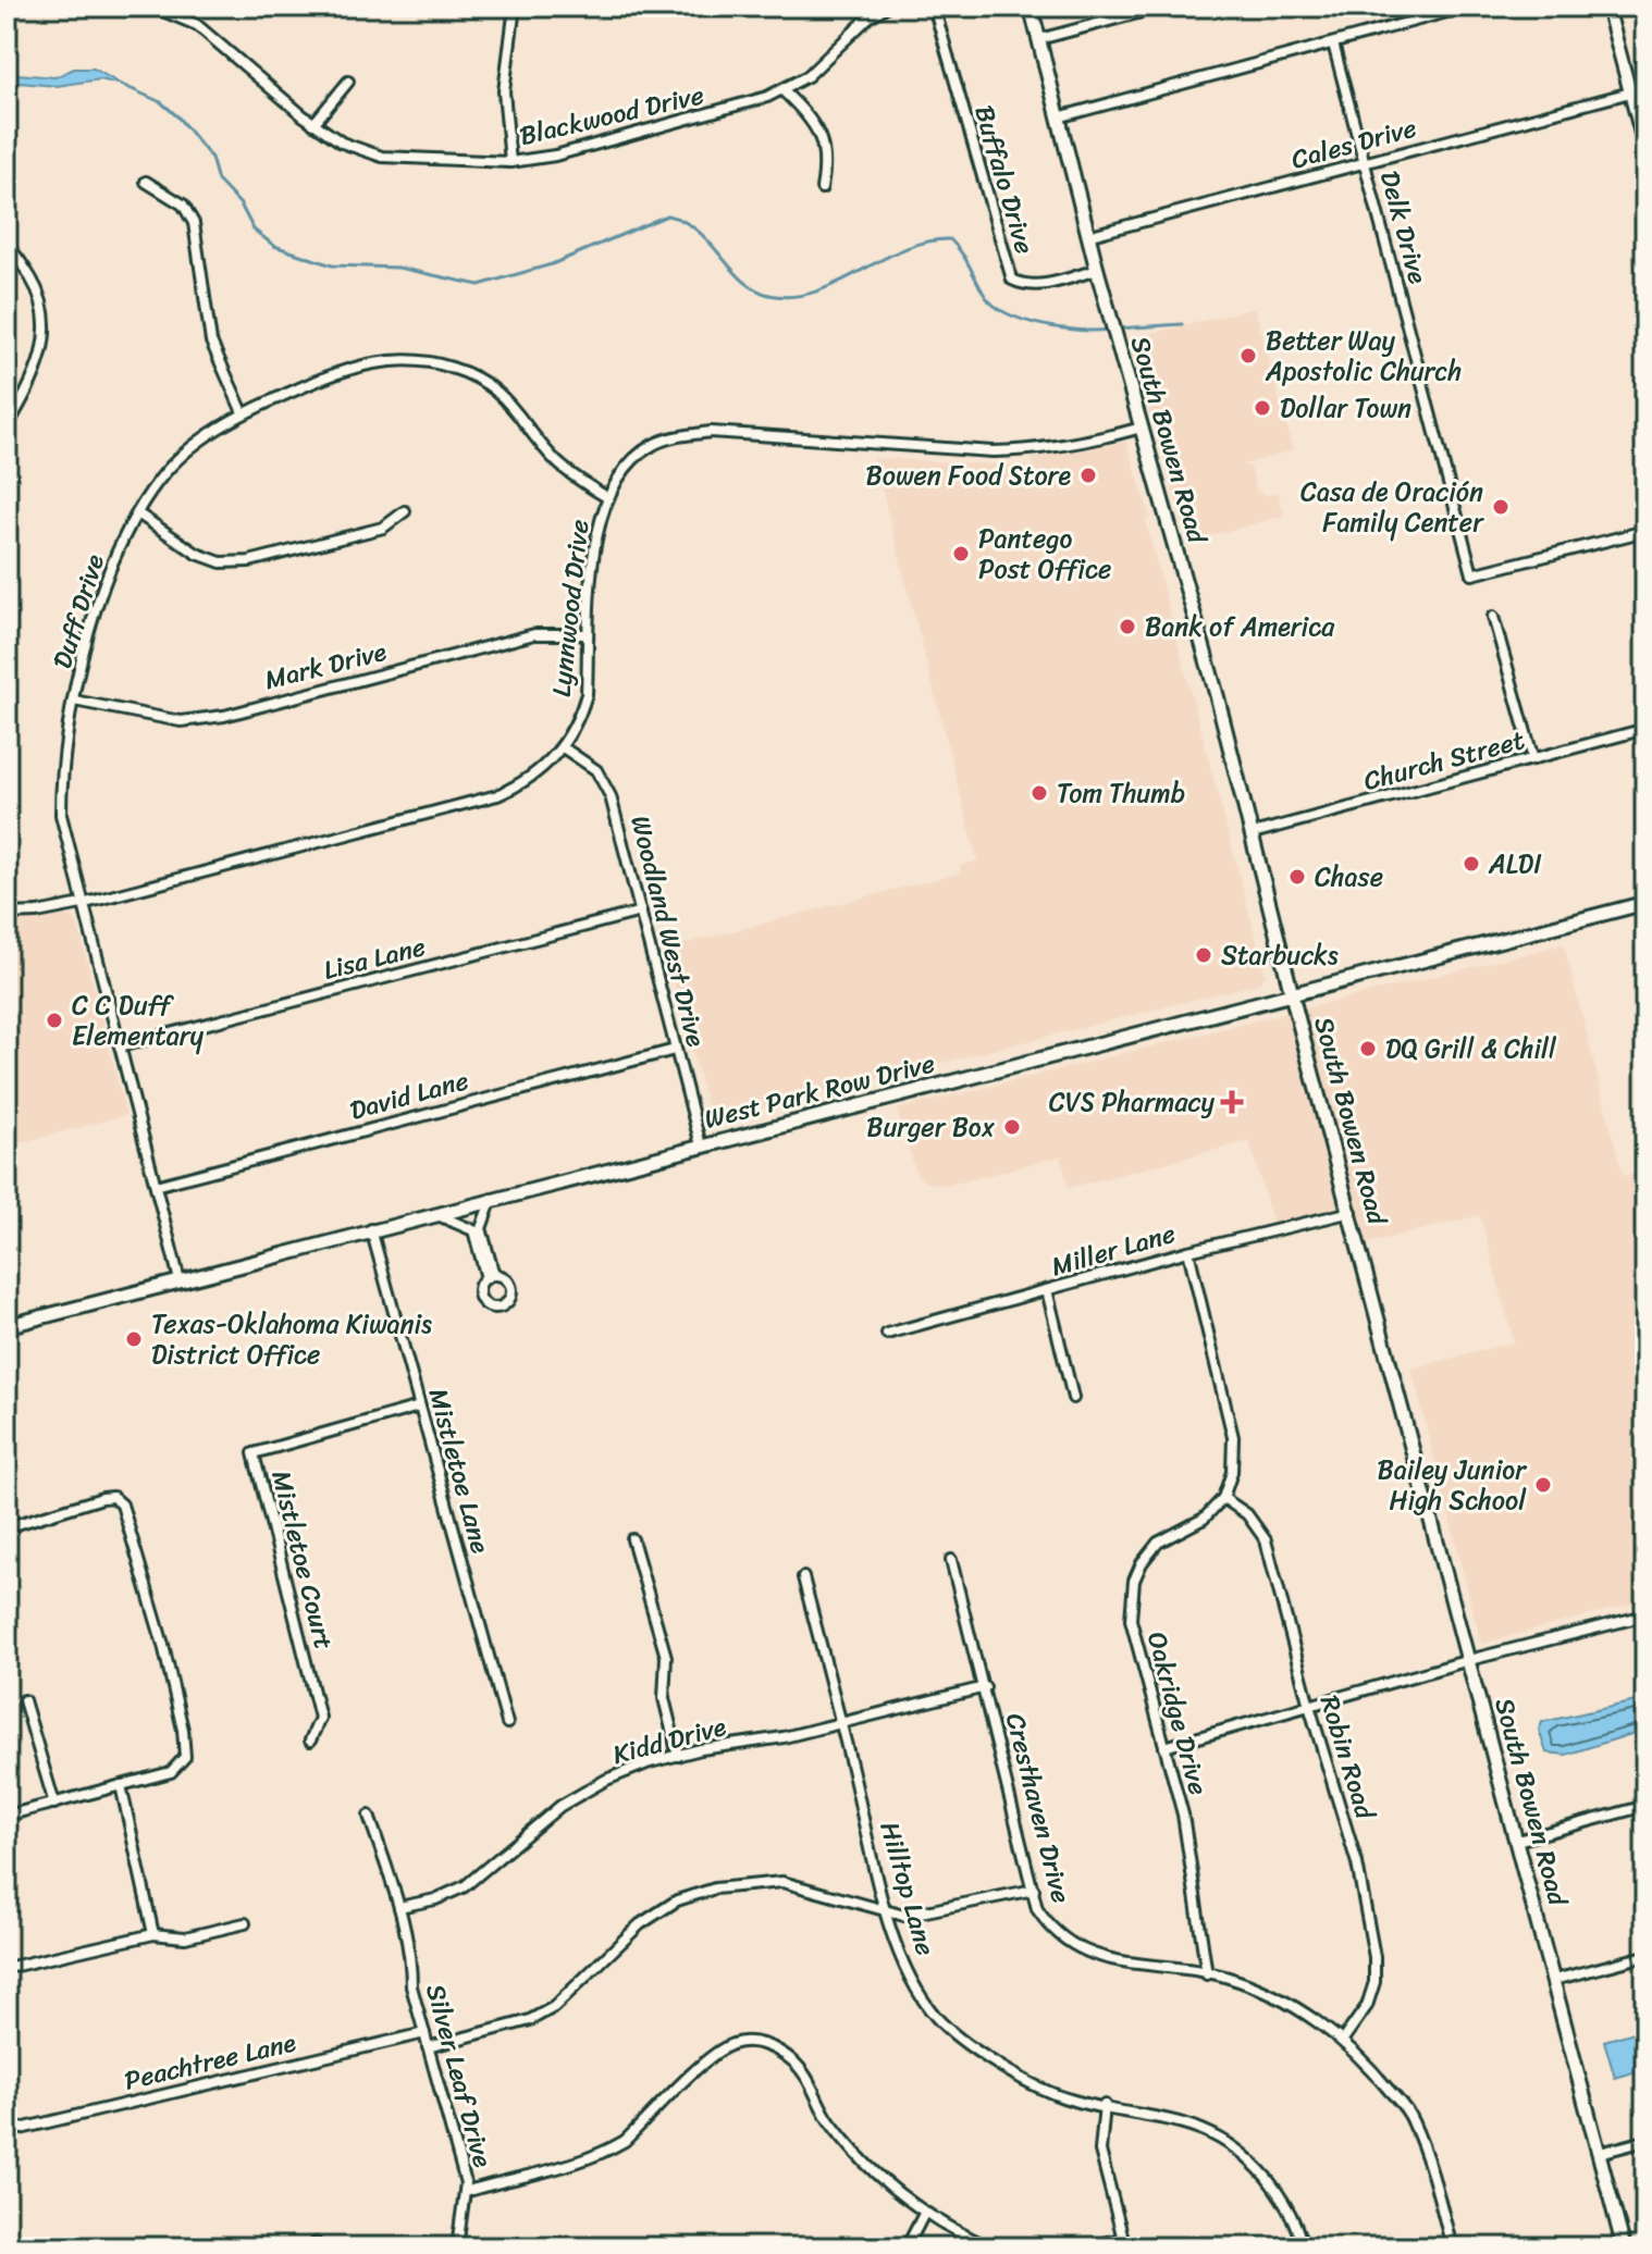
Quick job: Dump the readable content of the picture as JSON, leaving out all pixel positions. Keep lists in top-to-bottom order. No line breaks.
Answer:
{"streets":{"main road":["South Bowen Road","West Park Row Drive"],"street":["Blackwood Drive","Cales Drive","Buffalo Drive","Delk Drive","Lynnwood Drive","Duff Drive","Mark Drive","Church Street","Woodland West Drive","Lisa Lane","David Lane","Miller Lane","Mistletoe Lane","Mistletoe Court","Oakridge Drive","Kidd Drive","Robin Road","Cresthaven Drive","Hilltop Lane","Peachtree Lane","Silver Leaf Drive"]},"crossings":[["Cales Drive","Delk Drive"],["Cales Drive","South Bowen Road"],["Buffalo Drive","South Bowen Road"],["South Bowen Road","Lynnwood Drive"],["South Bowen Road","Church Street"],["South Bowen Road","West Park Row Drive"],["South Bowen Road","Miller Lane"],["Lynnwood Drive","Duff Drive"],["Lynnwood Drive","Mark Drive"],["Lynnwood Drive","Woodland West Drive"],["Duff Drive","Mark Drive"],["Duff Drive","Lisa Lane"],["Duff Drive","West Park Row Drive"],["Duff Drive","David Lane"],["Woodland West Drive","Lisa Lane"],["Woodland West Drive","West Park Row Drive"],["Woodland West Drive","David Lane"],["West Park Row Drive","Mistletoe Lane"],["Mistletoe Lane","Mistletoe Court"],["Oakridge Drive","Robin Road"],["Oakridge Drive","Cresthaven Drive"],["Kidd Drive","Cresthaven Drive"],["Kidd Drive","Hilltop Lane"],["Kidd Drive","Silver Leaf Drive"],["Robin Road","Cresthaven Drive"],["Peachtree Lane","Silver Leaf Drive"]],"places":{"other":["Better Way Apostolic Church","Dollar Town","Bowen Food Store","Casa de Oración Family Center","Pantego Post Office","Bank of America","Tom Thumb","ALDI","Chase","Starbucks","C C Duff Elementary","DQ Grill & Chill","Burger Box","Texas-Oklahoma Kiwanis District Office","Bailey Junior High School"],"health":["CVS Pharmacy"]}}
